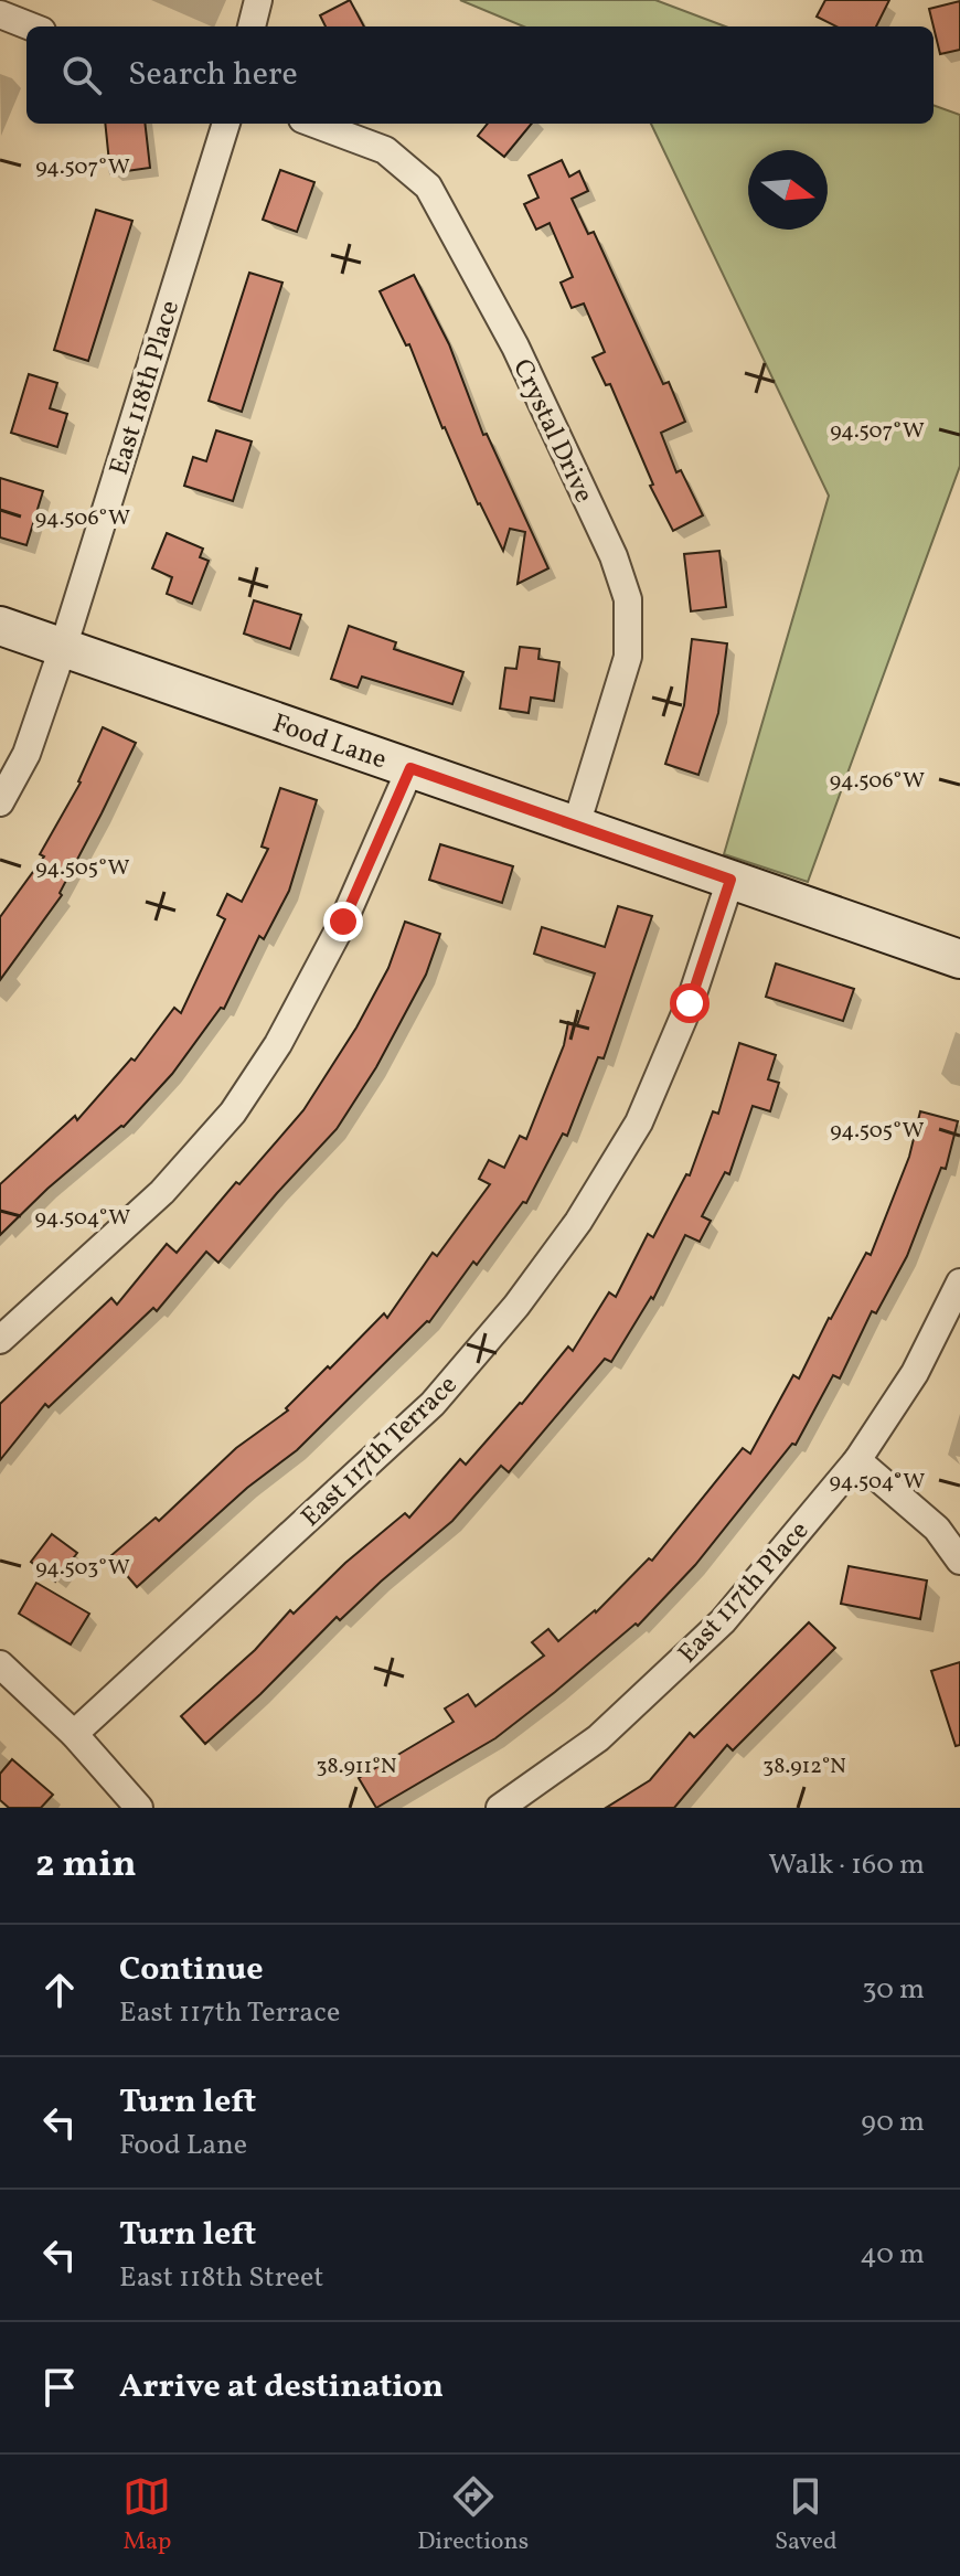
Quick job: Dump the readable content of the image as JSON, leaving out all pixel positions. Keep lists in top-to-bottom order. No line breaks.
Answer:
{"streets":{"street":["East 118th Place","Crystal Drive","Food Lane","East 117th Terrace","East 117th Place"]},"crossings":[["East 118th Place","Food Lane"],["Crystal Drive","Food Lane"],["Food Lane","East 117th Terrace"]],"north":"right","page":{"search":"Search here","heading":["2 min","Walk · 160 m"],"list":[["Continue","East 117th Terrace","30 m"],["Turn left","Food Lane","90 m"],["Turn left","East 118th Street","40 m"],"Arrive at destination"],"nav":["Map","Directions","Saved"]},"coordinates":["94.507°W","94.506°W","94.505°W","94.504°W","94.503°W","38.911°N","38.912°N"]}
